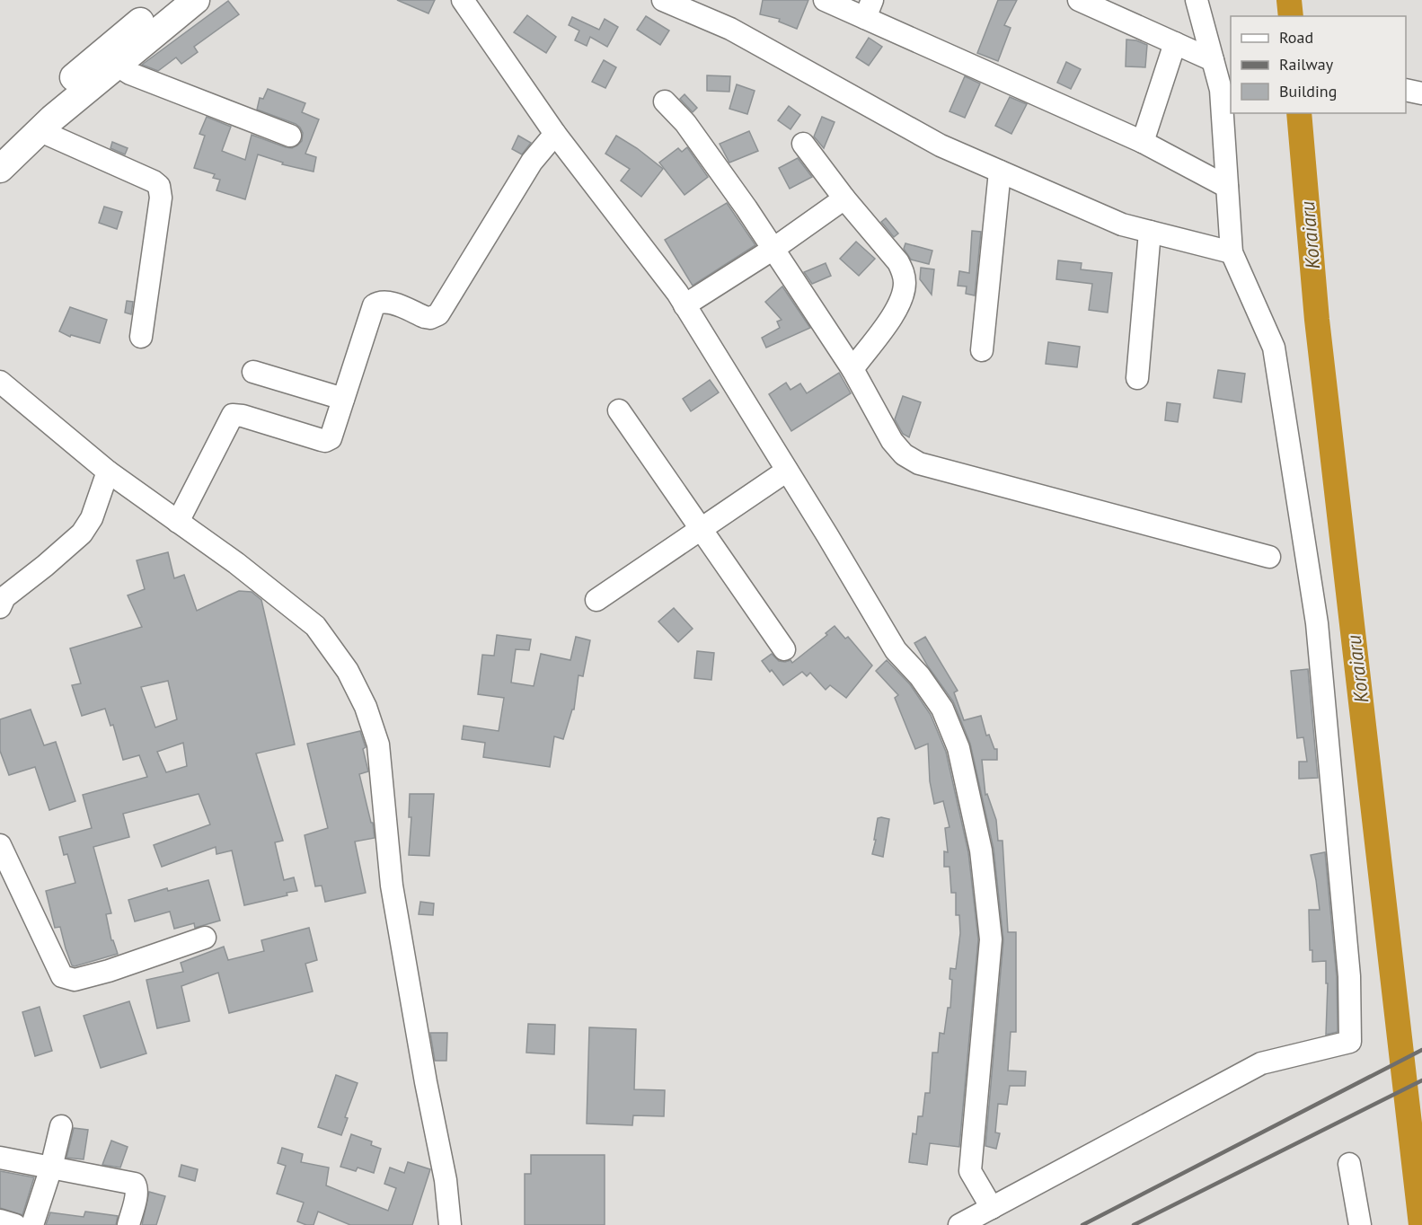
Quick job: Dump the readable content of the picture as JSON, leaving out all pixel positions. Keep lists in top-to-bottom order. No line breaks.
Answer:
{"water":["Koraiaru"],"legend":["Road","Railway","Building"]}
